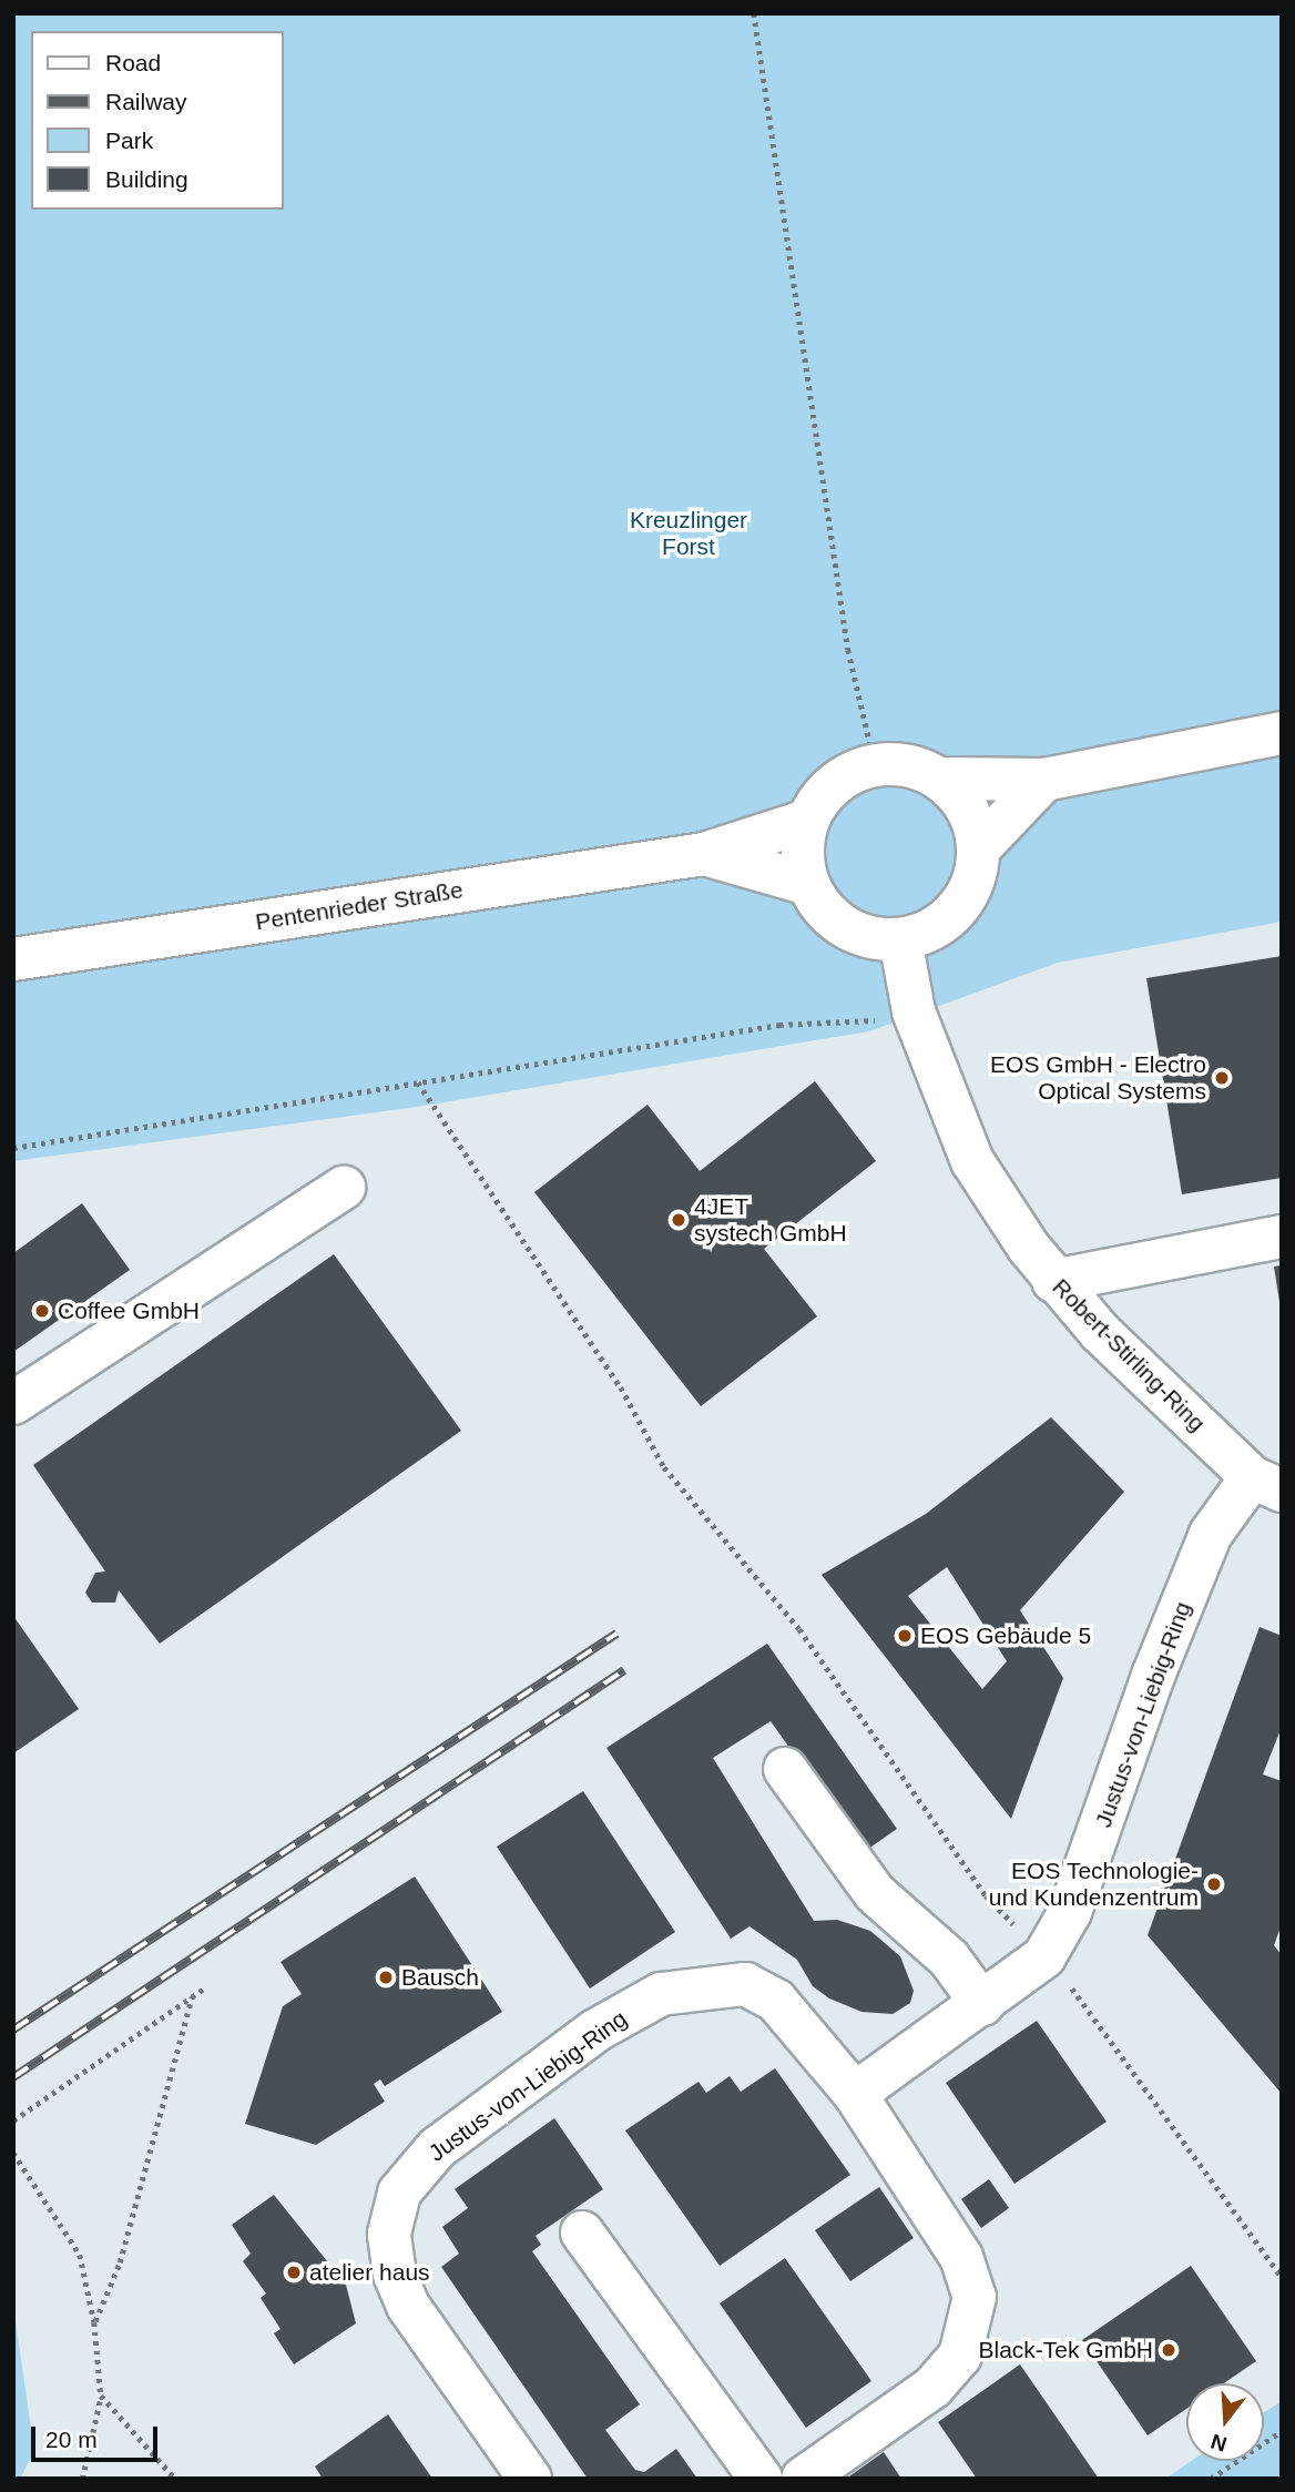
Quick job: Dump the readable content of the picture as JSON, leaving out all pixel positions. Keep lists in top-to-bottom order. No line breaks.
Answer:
{"streets":{"street":["Pentenrieder Straße","Robert-Stirling-Ring","Justus-von-Liebig-Ring"]},"crossings":[["Pentenrieder Straße","Robert-Stirling-Ring"],["Robert-Stirling-Ring","Justus-von-Liebig-Ring"]],"parks":["Kreuzlinger Forst"],"places":["EOS GmbH - Electro Optical Systems","4JET systech GmbH","Coffee GmbH","EOS Gebäude 5","EOS Technologie- und Kundenzentrum","Bausch","atelier haus","Black-Tek GmbH"],"legend":["Road","Railway","Park","Building"],"scale_bar":"20 m","north":"bottom"}
